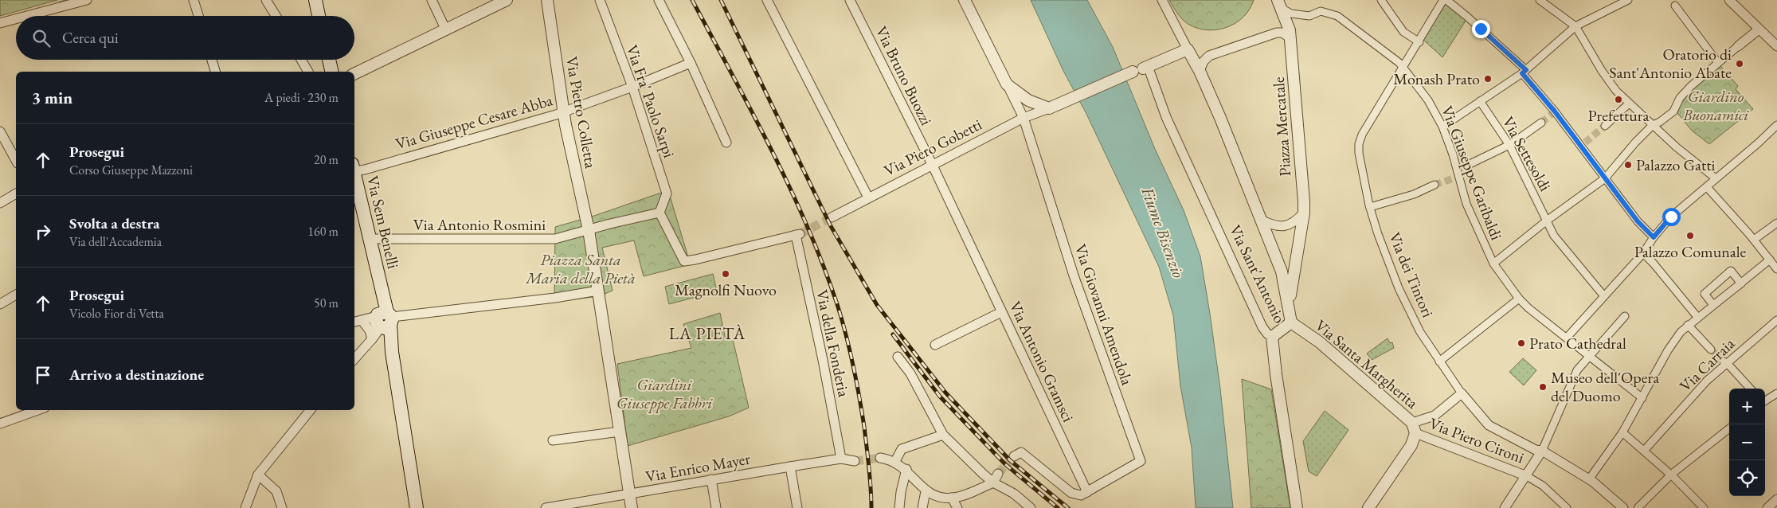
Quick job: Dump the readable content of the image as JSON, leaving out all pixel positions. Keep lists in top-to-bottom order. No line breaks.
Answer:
{"streets":{"main road":["Via Sem Benelli"],"street":["Via Bruno Buozzi","Via Fra' Paolo Sarpi","Via Pietro Colletta","Via Giuseppe Cesare Abba","Piazza Mercatale","Via Piero Gobetti","Via Settesoldi","Via Giuseppe Garibaldi","Via Antonio Rosmini","Via Sant'Antonio","Via dei Tintori","Via Giovanni Amendola","Via della Fonderia","Via Antonio Gramsci","Via Santa Margherita","Via Carraia","Via Piero Cironi","Via Enrico Mayer"]},"crossings":[["Via Bruno Buozzi","Via Piero Gobetti"],["Via Bruno Buozzi","Via Antonio Gramsci"],["Via Fra' Paolo Sarpi","Via Giuseppe Cesare Abba"],["Via Fra' Paolo Sarpi","Via della Fonderia"],["Via Pietro Colletta","Via Giuseppe Cesare Abba"],["Via Pietro Colletta","Via Antonio Rosmini"],["Via Pietro Colletta","Via Enrico Mayer"],["Piazza Mercatale","Via Giuseppe Garibaldi"],["Piazza Mercatale","Via Santa Margherita"],["Via Piero Gobetti","Via Giovanni Amendola"],["Via Piero Gobetti","Via Antonio Gramsci"],["Via Giuseppe Garibaldi","Via dei Tintori"],["Via Sem Benelli","Via Antonio Rosmini"],["Via Giovanni Amendola","Via Antonio Gramsci"],["Via della Fonderia","Via Enrico Mayer"],["Via Santa Margherita","Via Piero Cironi"]],"districts":["LA PIETÀ"],"water":["Fiume Bisenzio"],"parks":["Giardino Buonamici","Piazza Santa Maria della Pietà","Giardini Giuseppe Fabbri"],"places":["Oratorio di Sant'Antonio Abate","Monash Prato","Prefettura","Palazzo Gatti","Palazzo Comunale","Magnolfi Nuovo","Prato Cathedral","Museo dell'Opera del Duomo"],"page":{"search":"Cerca qui","heading":["3 min","A piedi · 230 m"],"list":[["Prosegui","Corso Giuseppe Mazzoni","20 m"],["Svolta a destra","Via dell'Accademia","160 m"],["Prosegui","Vicolo Fior di Vetta","50 m"],"Arrivo a destinazione"],"map_buttons":["+","−"]}}
